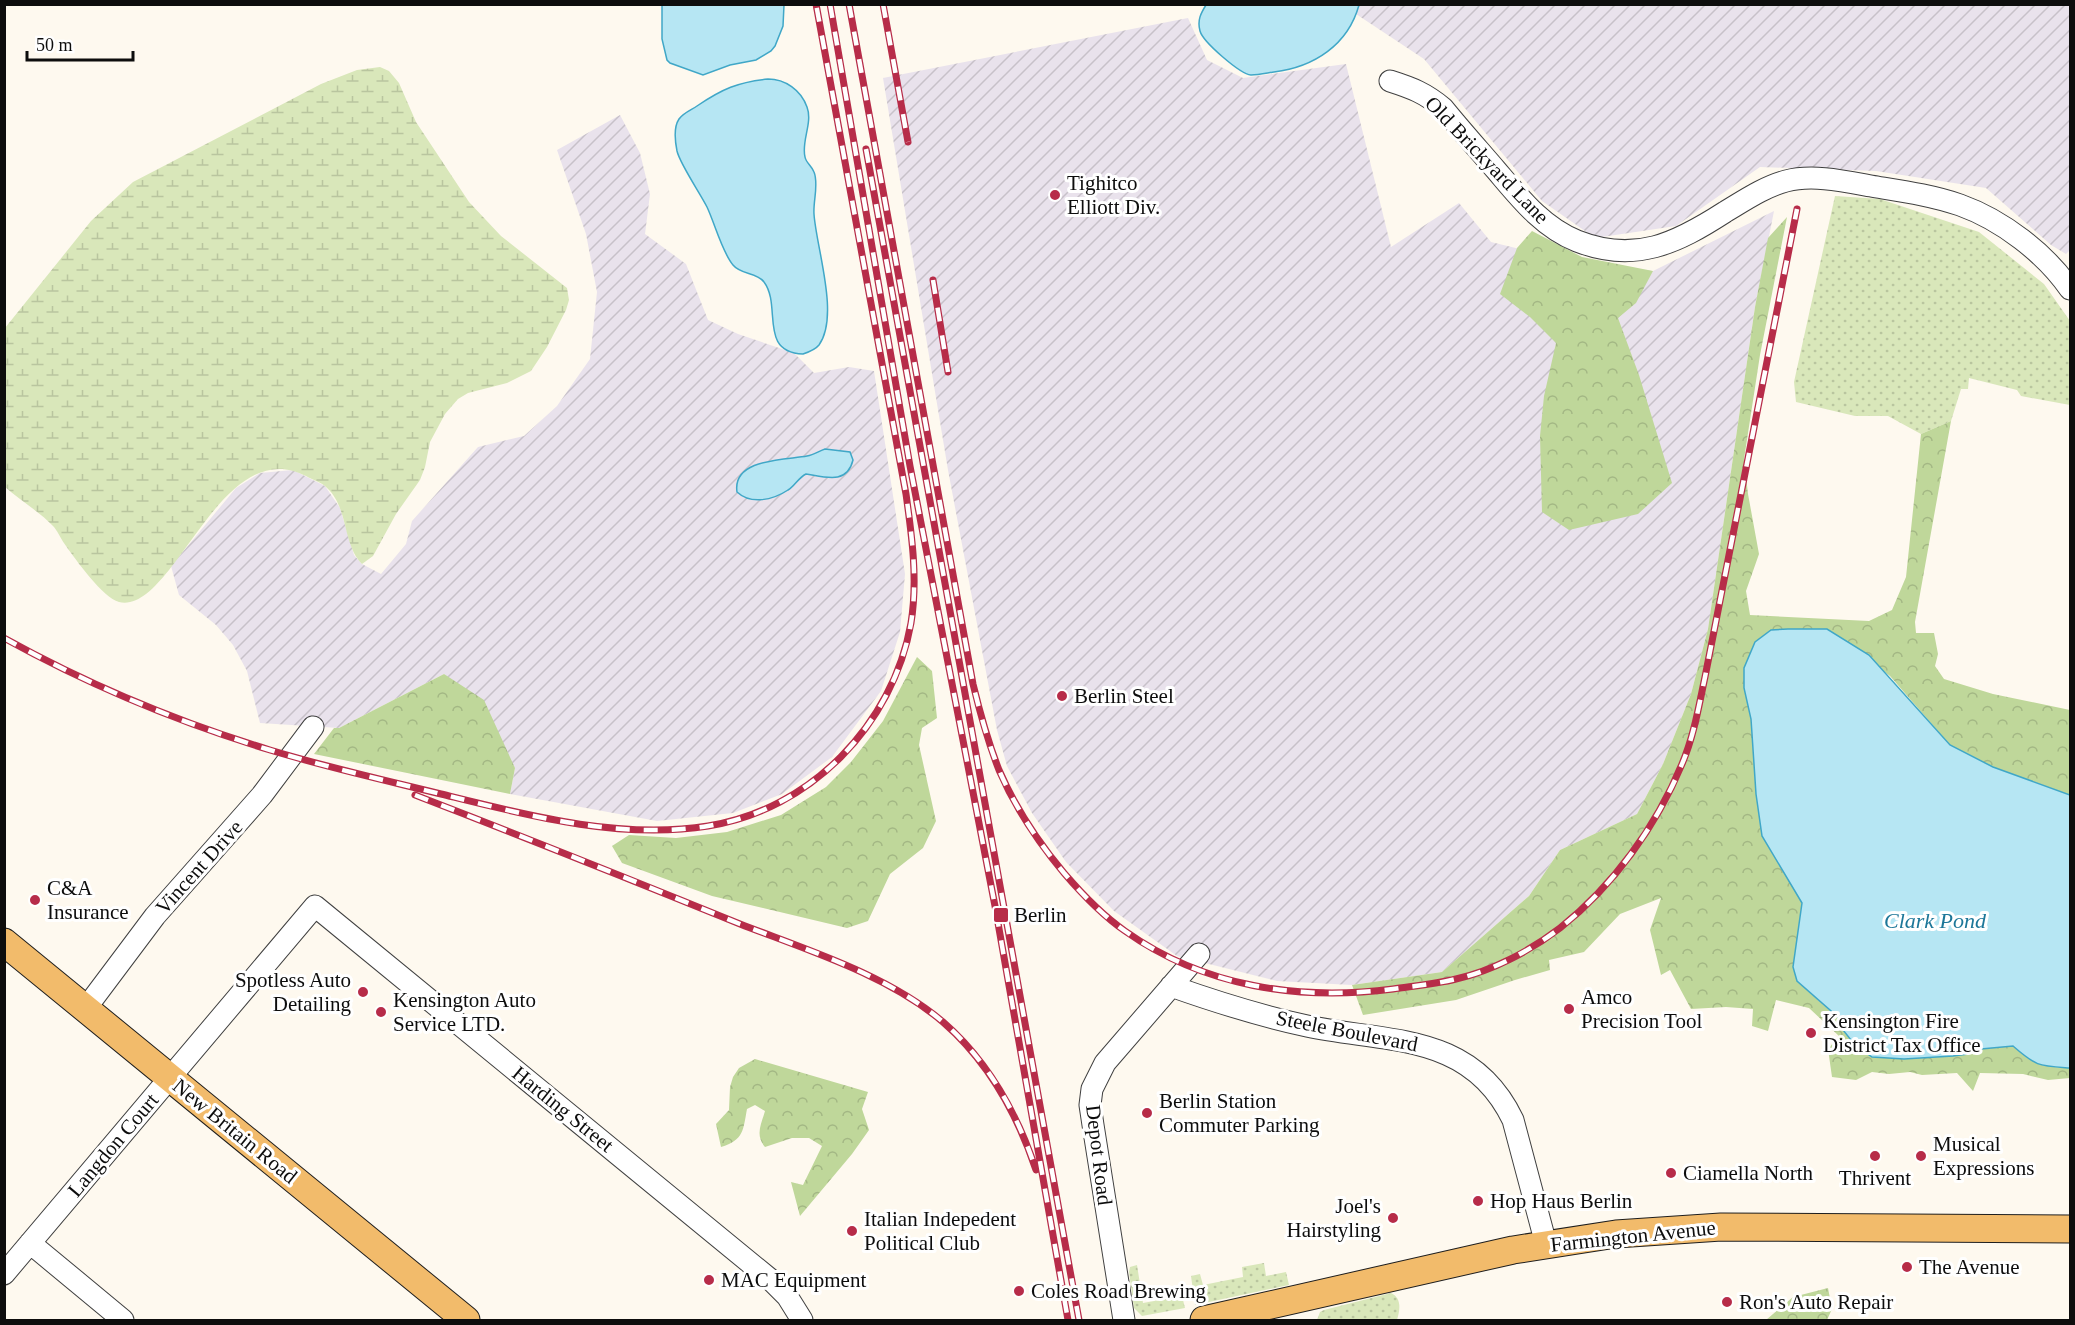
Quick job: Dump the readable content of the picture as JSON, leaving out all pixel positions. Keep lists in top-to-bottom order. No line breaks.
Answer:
{"streets":{"main road":["New Britain Road","Farmington Avenue"],"street":["Old Brickyard Lane","Vincent Drive","Steele Boulevard","Harding Street","Langdon Court","Depot Road"]},"crossings":[["Vincent Drive","New Britain Road"],["Steele Boulevard","Depot Road"],["Steele Boulevard","Farmington Avenue"],["Harding Street","Langdon Court"],["New Britain Road","Langdon Court"]],"water":["Clark Pond"],"places":{"other":["Tighitco Elliott Div.","Berlin Steel","C&A Insurance","Spotless Auto Detailing","Amco Precision Tool","Kensington Auto Service LTD.","Kensington Fire District Tax Office","Berlin Station Commuter Parking","Thrivent","Musical Expressions","Ciamella North","Hop Haus Berlin","Joel's Hairstyling","Italian Indepedent Political Club","The Avenue","MAC Equipment","Coles Road Brewing","Ron's Auto Repair"],"transit":["Berlin"]},"scale_bar":"50 m"}
